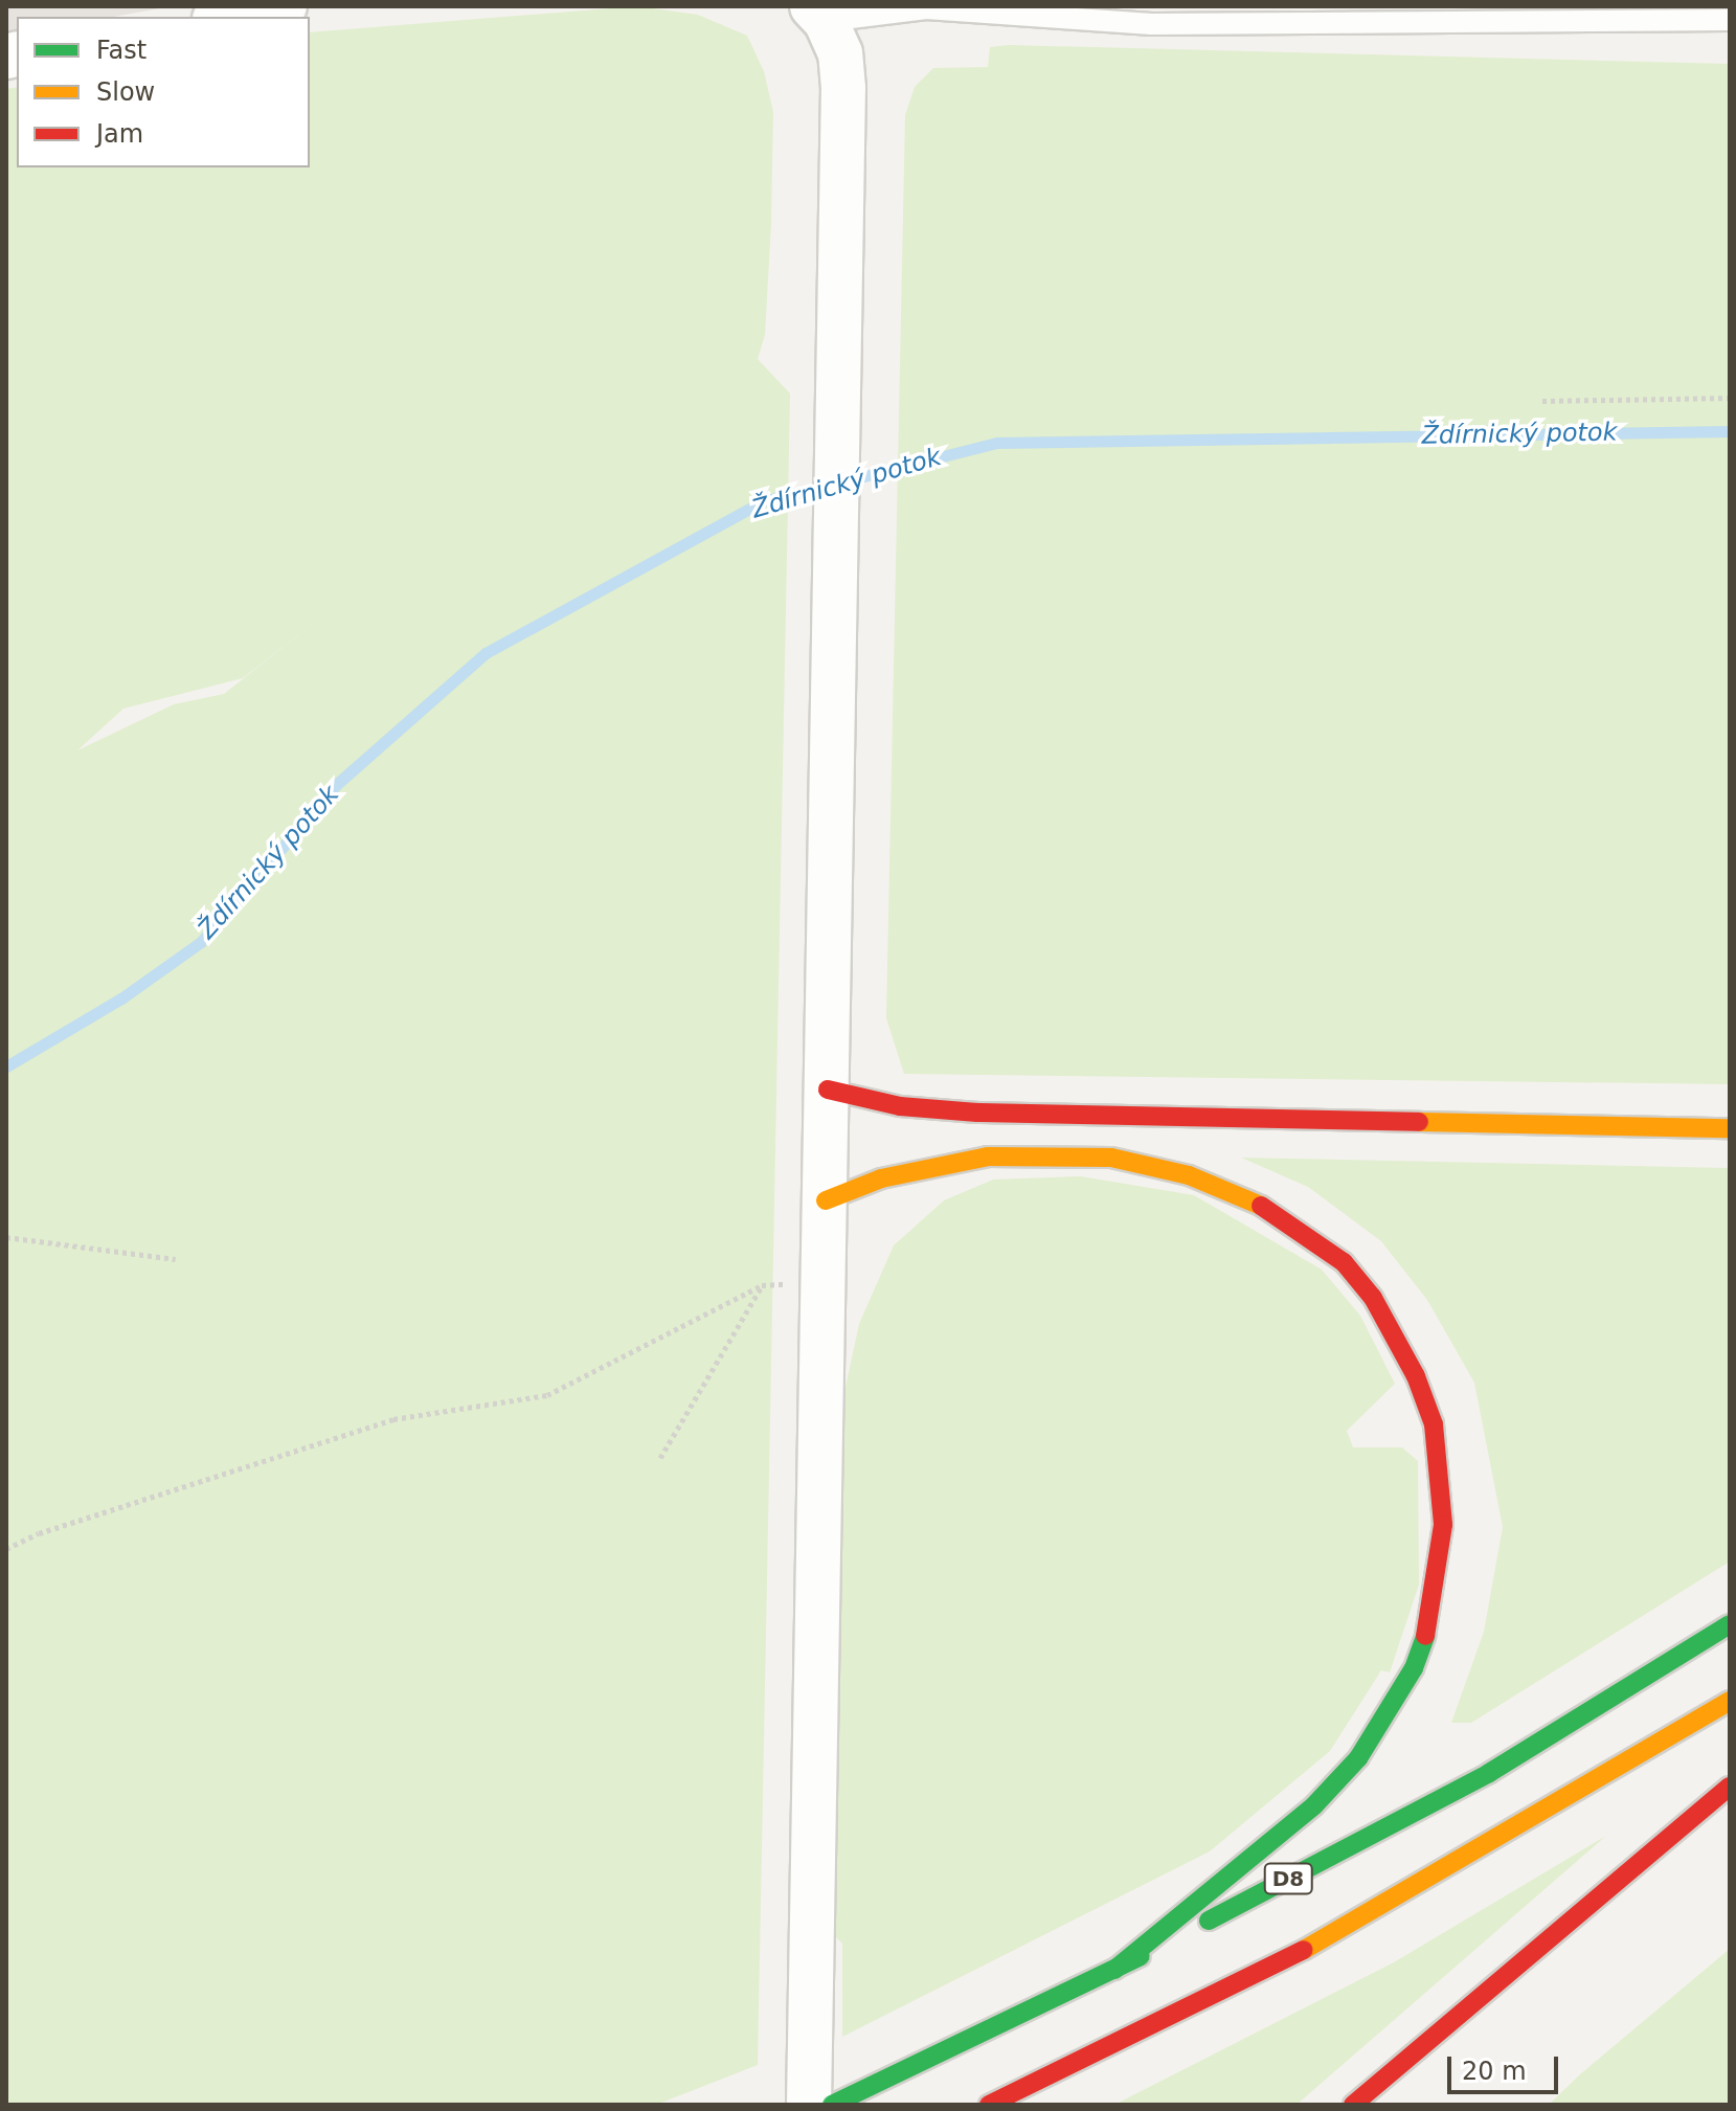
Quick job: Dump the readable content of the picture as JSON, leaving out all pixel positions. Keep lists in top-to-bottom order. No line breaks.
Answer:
{"streets":{"highway":["D8"]},"water":["Ždírnický potok"],"legend":["Fast","Slow","Jam"],"scale_bar":"20 m"}
